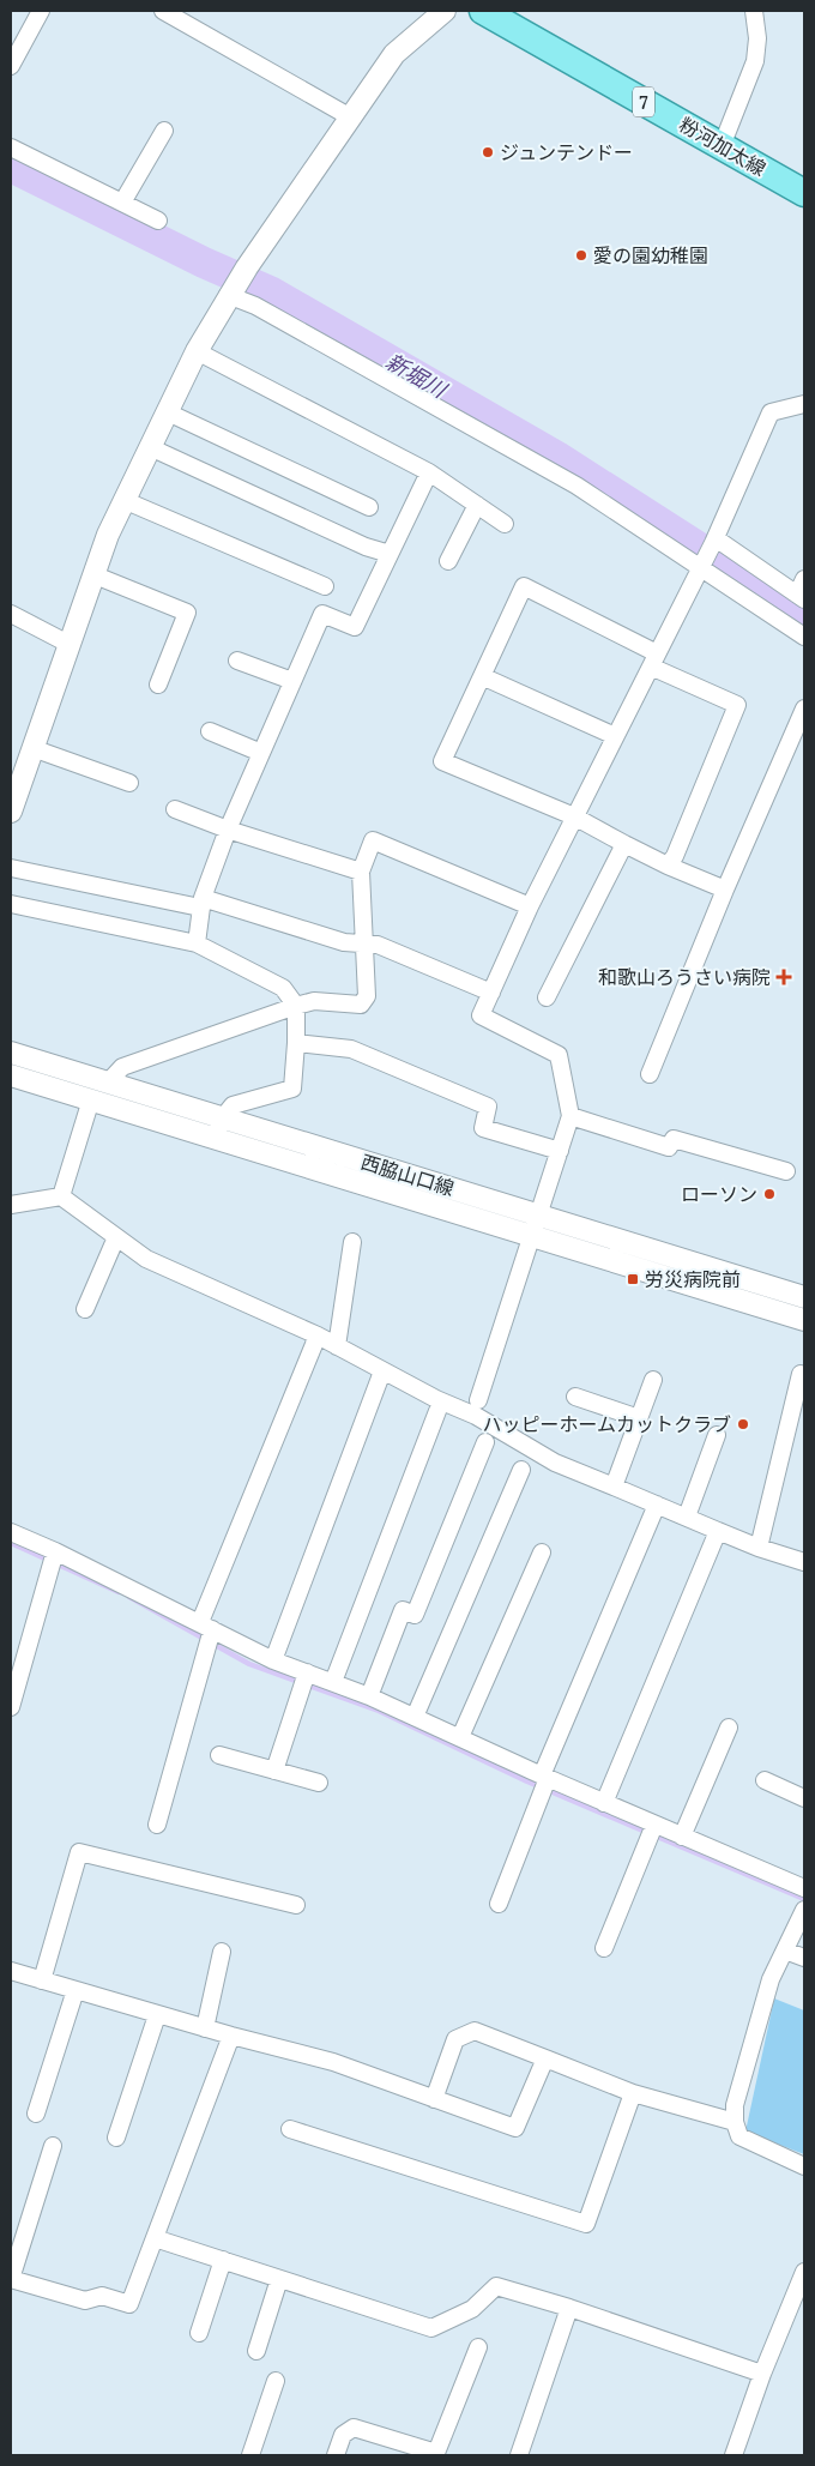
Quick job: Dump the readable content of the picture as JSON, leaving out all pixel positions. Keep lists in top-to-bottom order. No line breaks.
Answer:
{"streets":{"main road":["7","粉河加太線"],"street":["西脇山口線"]},"water":["新堀川"],"places":{"other":["ジュンテンドー","愛の園幼稚園","ローソン","ハッピーホームカットクラブ"],"health":["和歌山ろうさい病院"],"transit":["労災病院前"]}}
